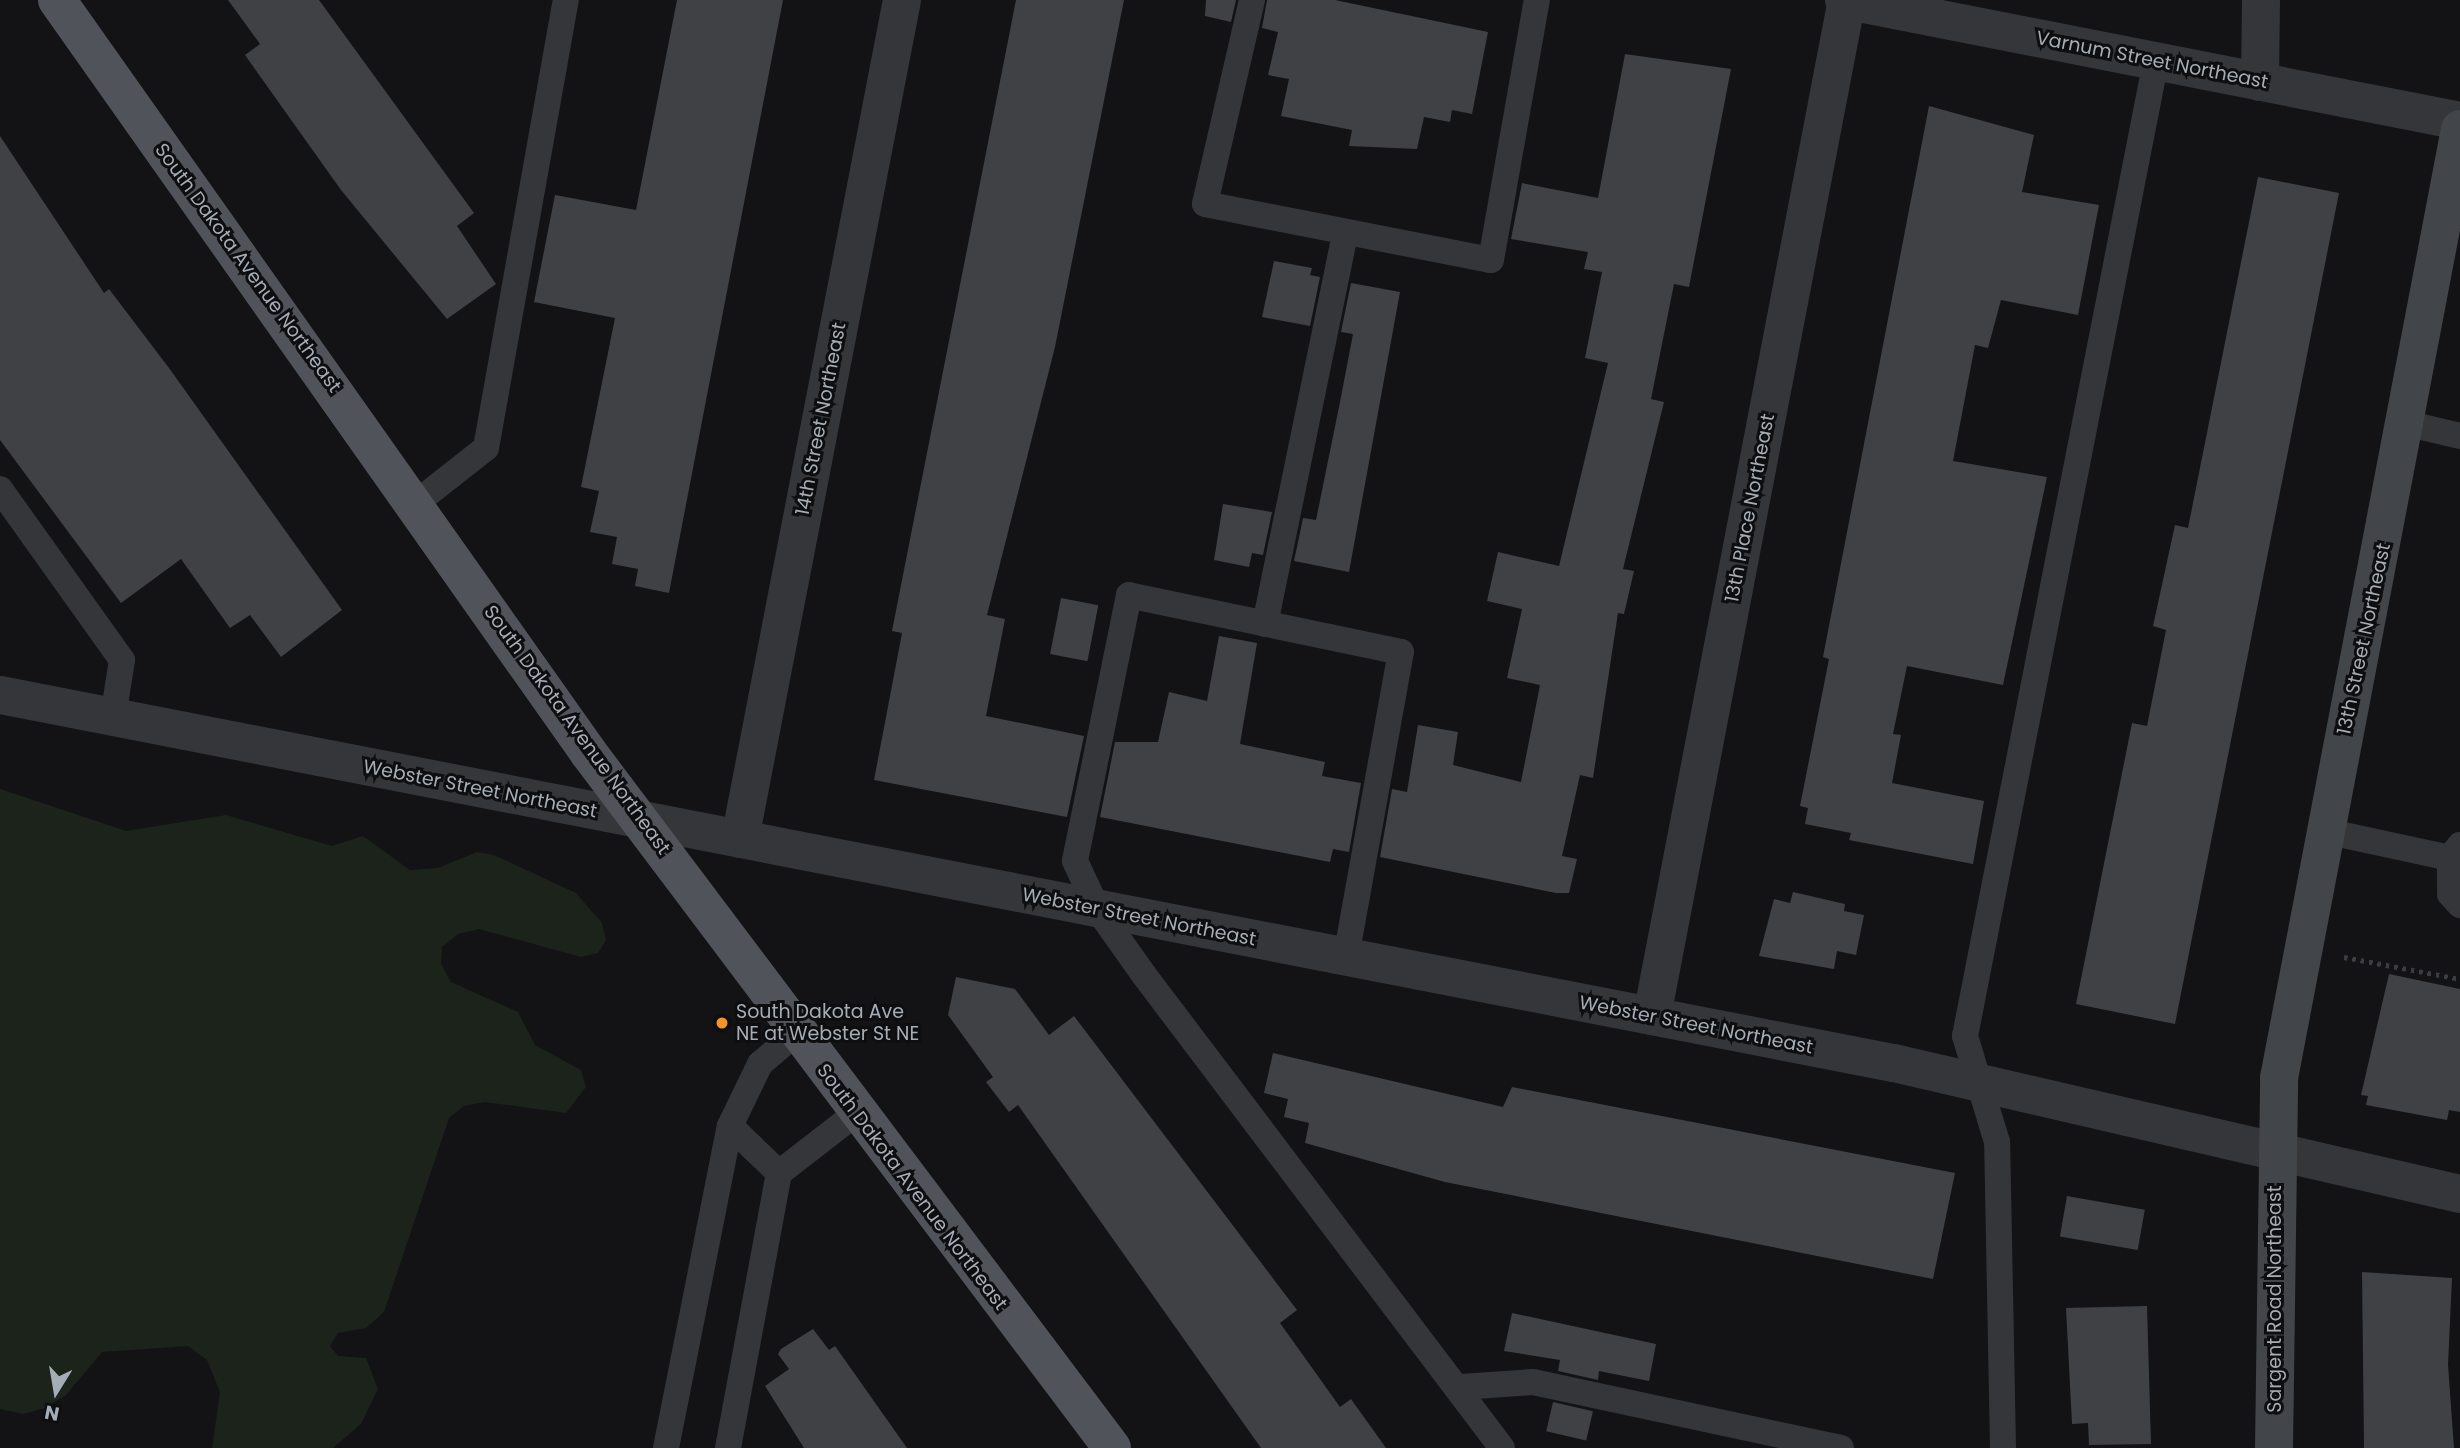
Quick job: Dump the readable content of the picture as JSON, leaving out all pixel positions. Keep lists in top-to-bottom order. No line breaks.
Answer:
{"streets":{"main road":["South Dakota Avenue Northeast","13th Street Northeast","Sargent Road Northeast"],"street":["Varnum Street Northeast","14th Street Northeast","13th Place Northeast","Webster Street Northeast"]},"crossings":[["Varnum Street Northeast","13th Place Northeast"],["South Dakota Avenue Northeast","Webster Street Northeast"],["14th Street Northeast","Webster Street Northeast"],["13th Place Northeast","Webster Street Northeast"],["13th Street Northeast","Webster Street Northeast"],["13th Street Northeast","Sargent Road Northeast"],["Webster Street Northeast","Sargent Road Northeast"]],"places":["South Dakota Ave NE at Webster St NE"],"north":"bottom"}
